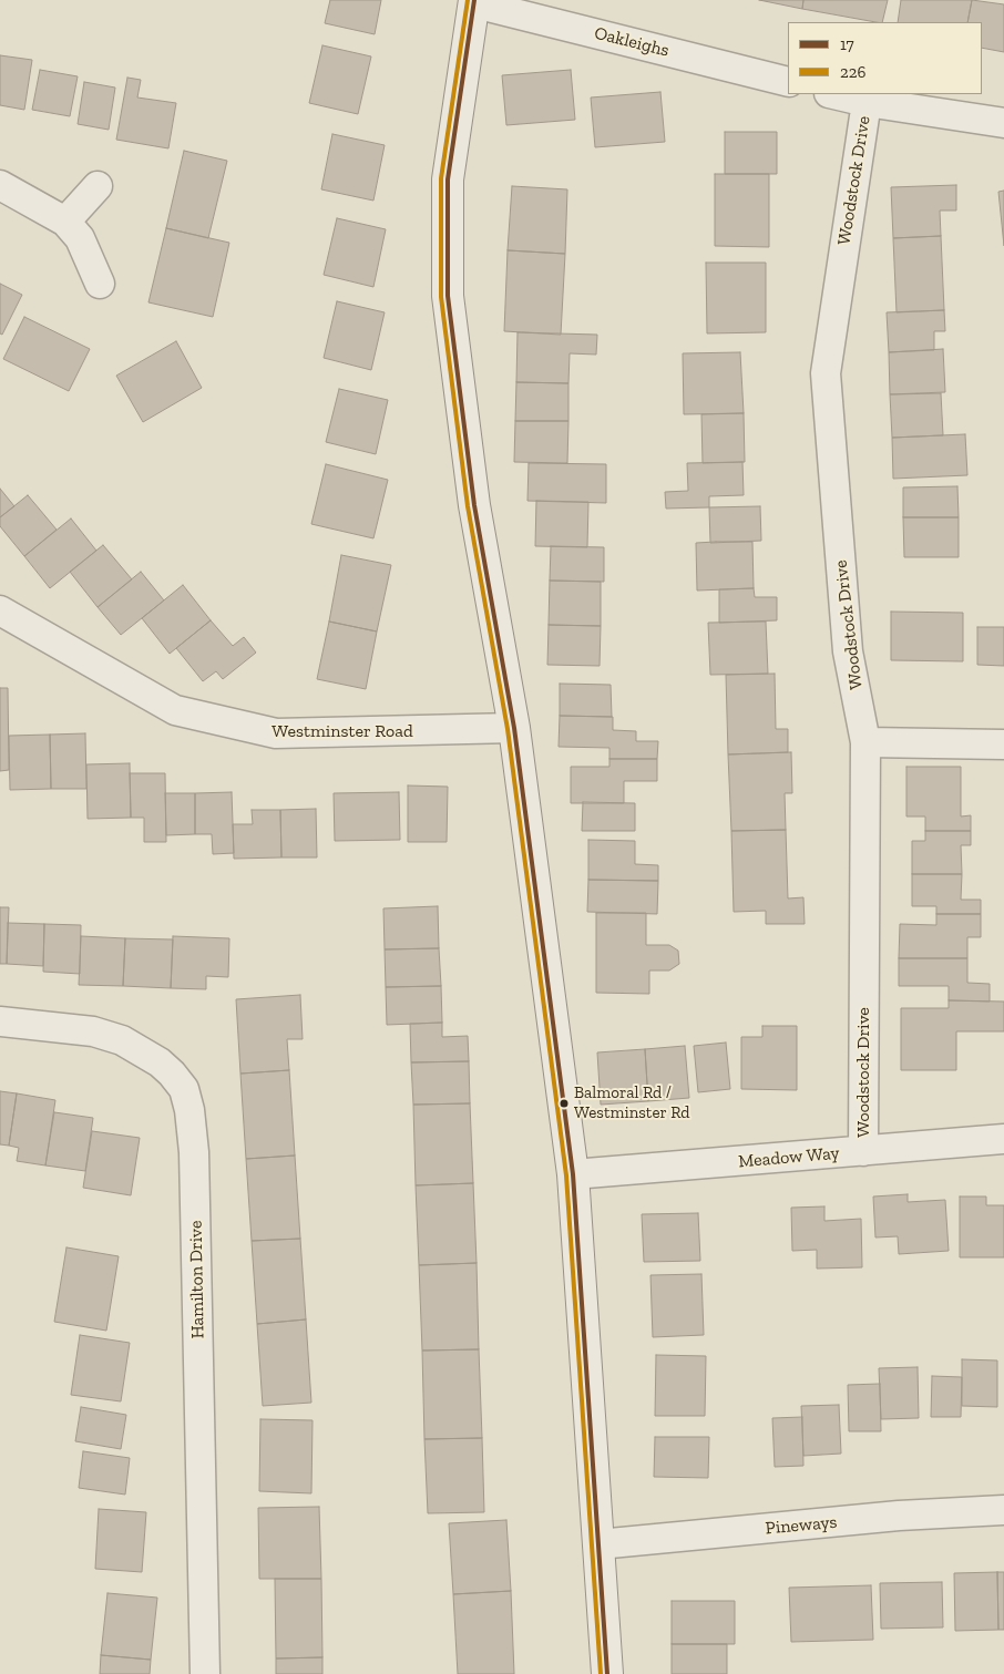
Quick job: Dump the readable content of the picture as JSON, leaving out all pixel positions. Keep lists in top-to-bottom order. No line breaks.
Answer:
{"streets":{"street":["Oakleighs","Woodstock Drive","Westminster Road","Meadow Way","Hamilton Drive","Pineways"]},"crossings":[["Woodstock Drive","Meadow Way"]],"places":["Balmoral Rd / Westminster Rd"],"lines":["transit line 17","transit line 226"],"legend":["17","226"]}
